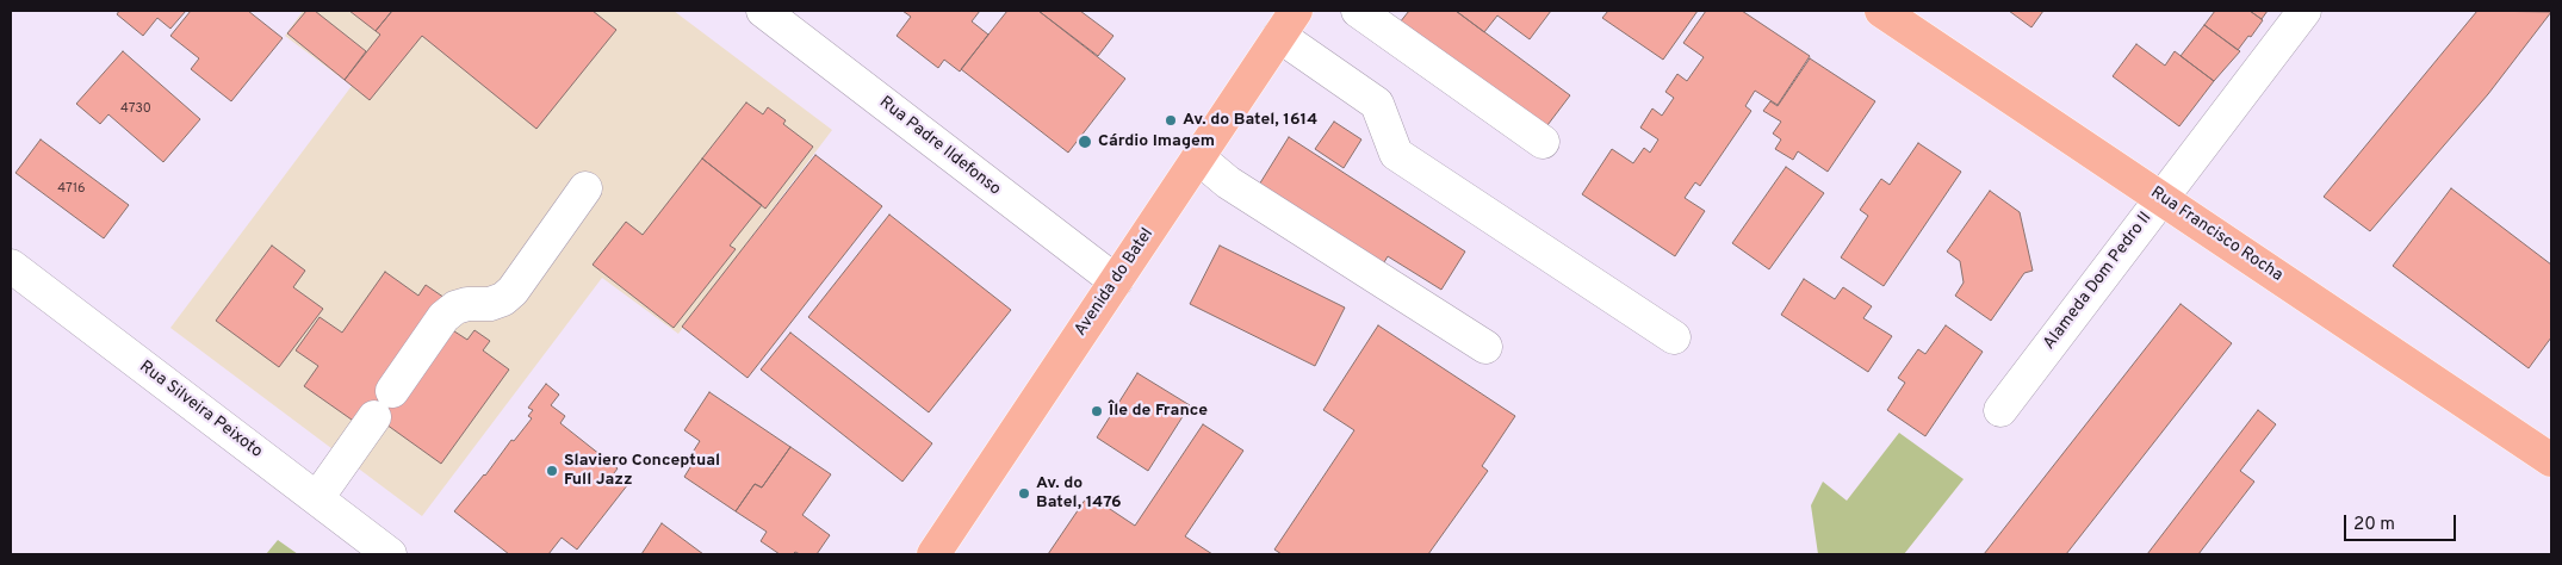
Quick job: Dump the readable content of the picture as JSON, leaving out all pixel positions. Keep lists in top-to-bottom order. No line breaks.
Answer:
{"streets":{"main road":["Rua Francisco Rocha","Avenida do Batel"],"street":["Rua Padre Ildefonso","Alameda Dom Pedro II","Rua Silveira Peixoto"]},"crossings":[["Rua Padre Ildefonso","Avenida do Batel"],["Rua Francisco Rocha","Alameda Dom Pedro II"]],"places":["Av. do Batel, 1614","Cárdio Imagem","Île de France","Slaviero Conceptual Full Jazz","Av. do Batel, 1476"],"house_numbers":["4730","4716"],"scale_bar":"20 m"}
